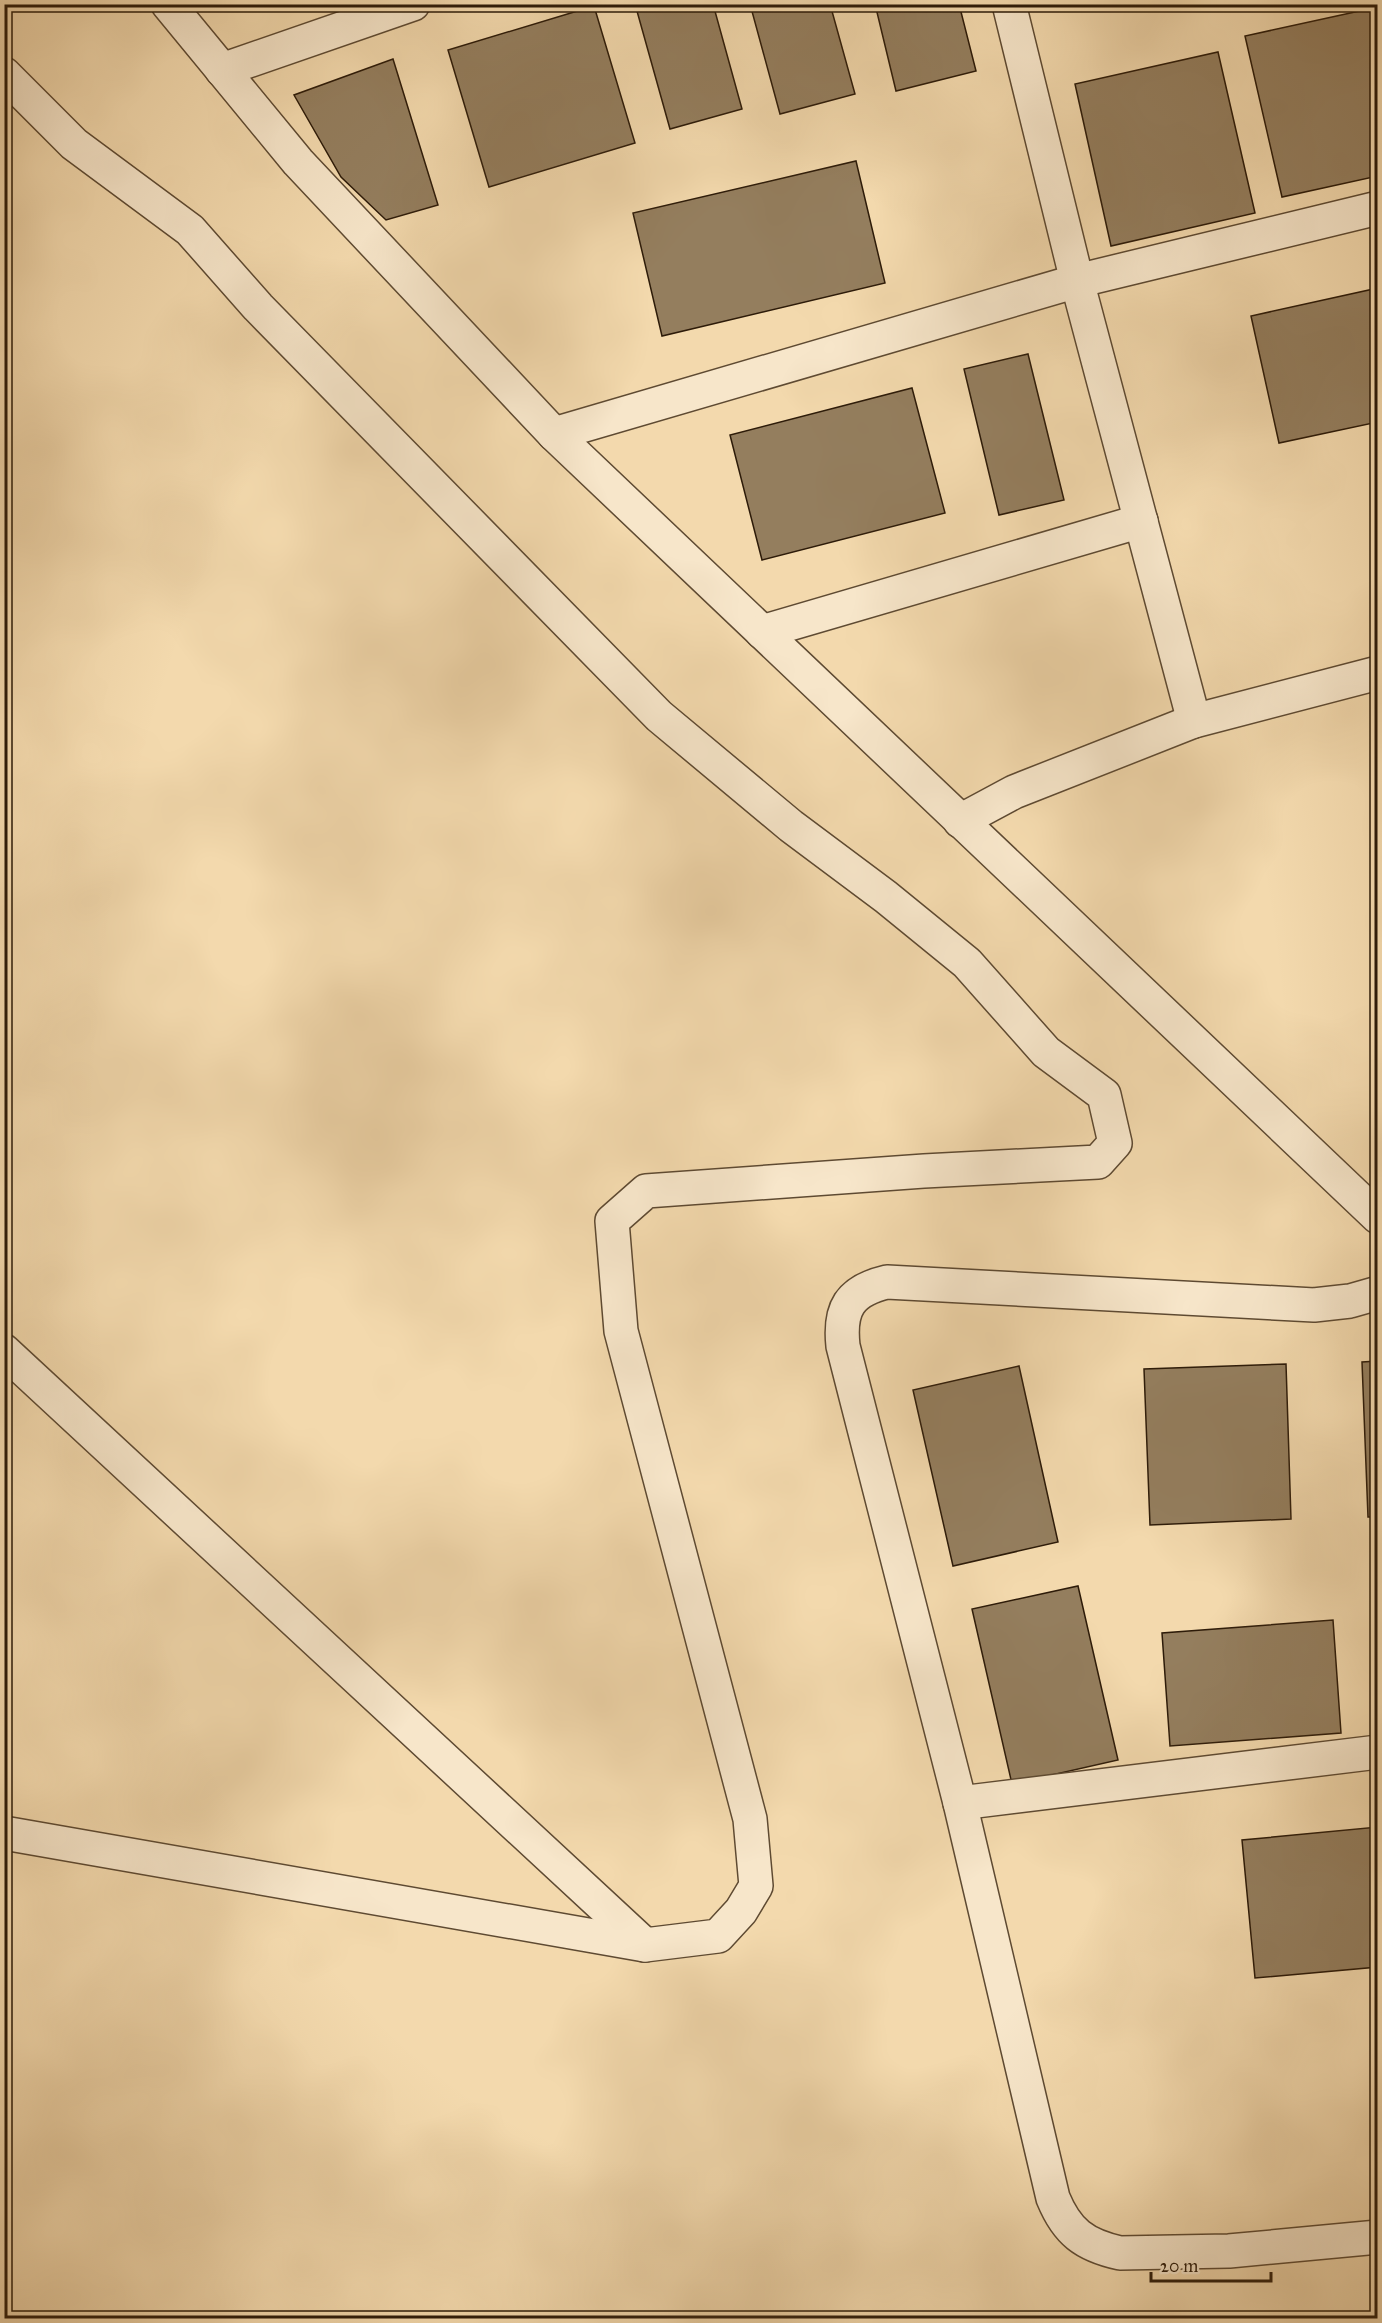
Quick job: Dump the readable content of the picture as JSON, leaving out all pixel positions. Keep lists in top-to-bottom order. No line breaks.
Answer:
{"scale_bar":"20 m"}
